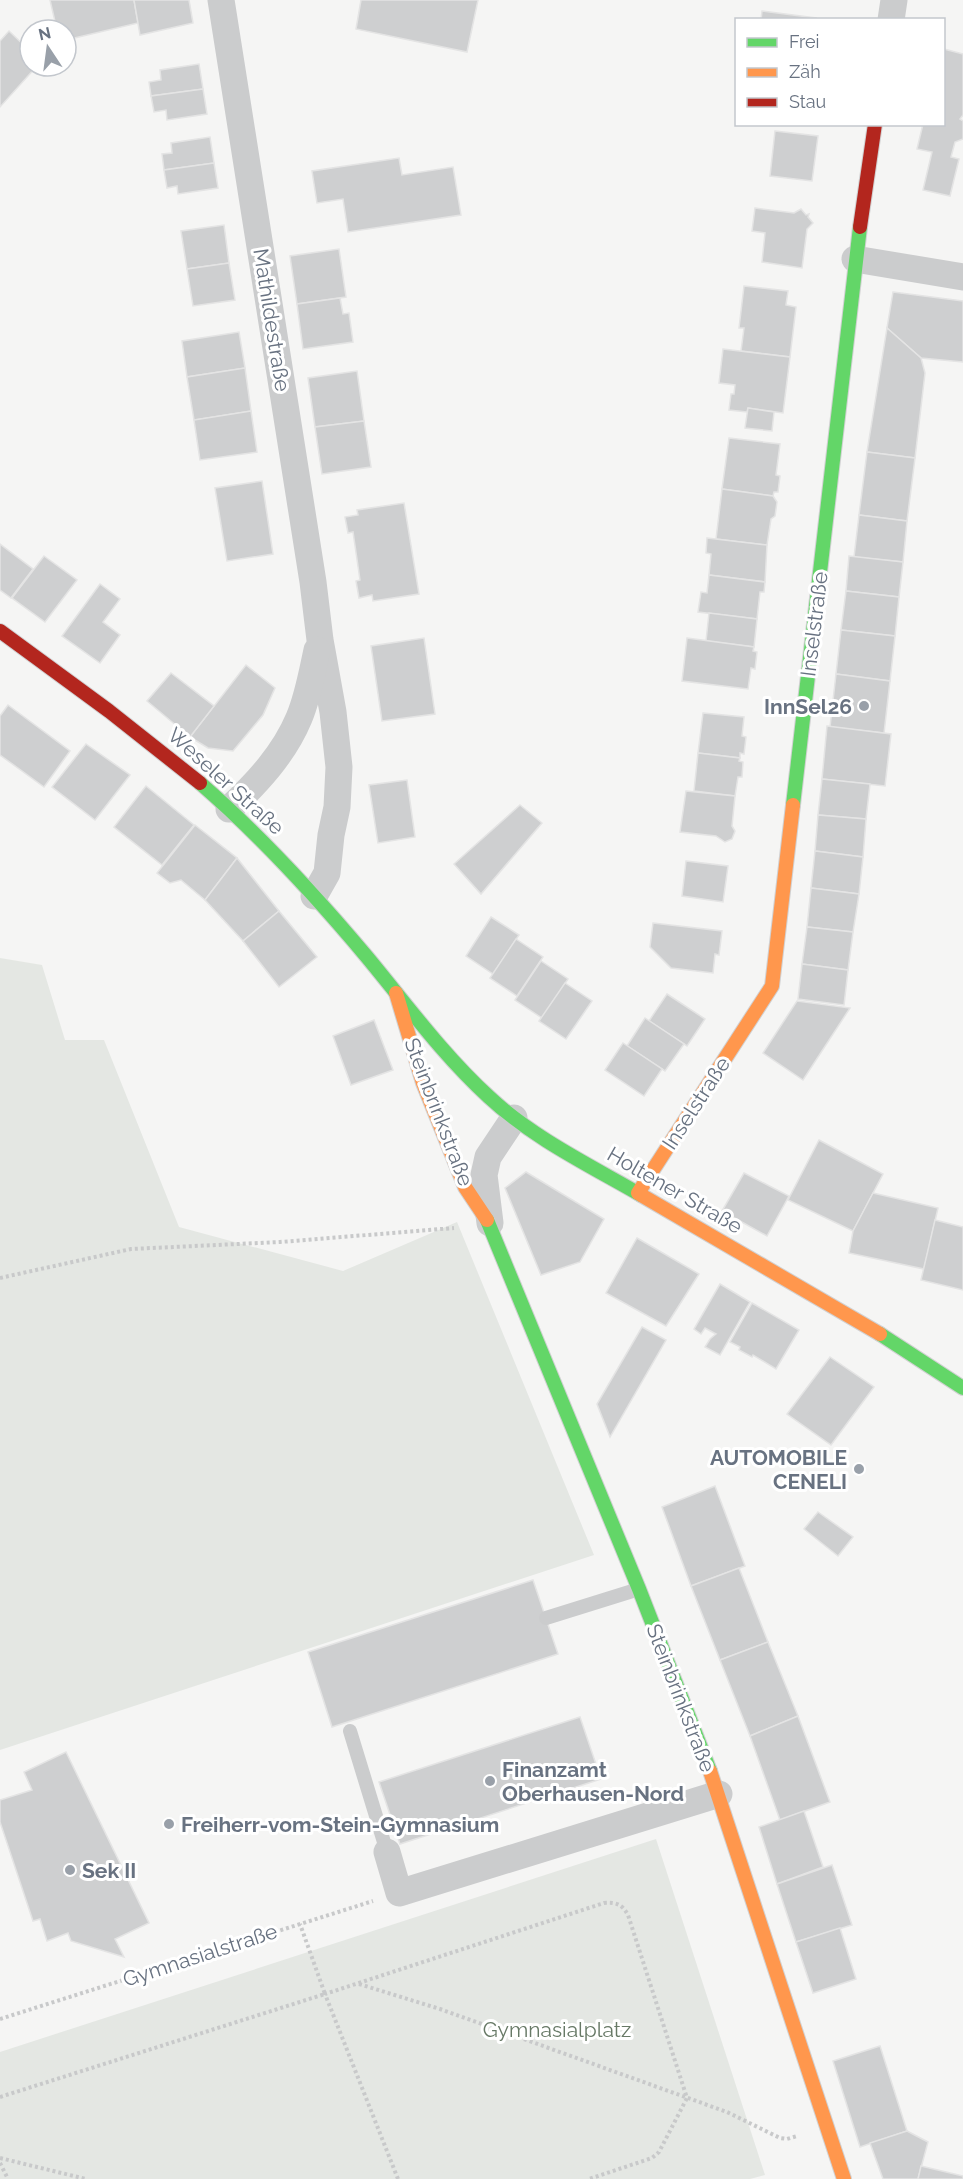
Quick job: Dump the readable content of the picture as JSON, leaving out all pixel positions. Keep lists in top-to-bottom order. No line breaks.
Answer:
{"streets":{"street":["Mathildestraße","Inselstraße","Weseler Straße","Steinbrinkstraße","Holtener Straße"],"path":["Gymnasialstraße"]},"crossings":[["Mathildestraße","Weseler Straße"],["Inselstraße","Holtener Straße"],["Weseler Straße","Steinbrinkstraße"],["Weseler Straße","Holtener Straße"],["Steinbrinkstraße","Holtener Straße"]],"parks":["Gymnasialplatz"],"places":["InnSel26","AUTOMOBILE CENELI","Finanzamt Oberhausen-Nord","Freiherr-vom-Stein-Gymnasium","Sek II"],"legend":["Frei","Zäh","Stau"],"north":"top"}
